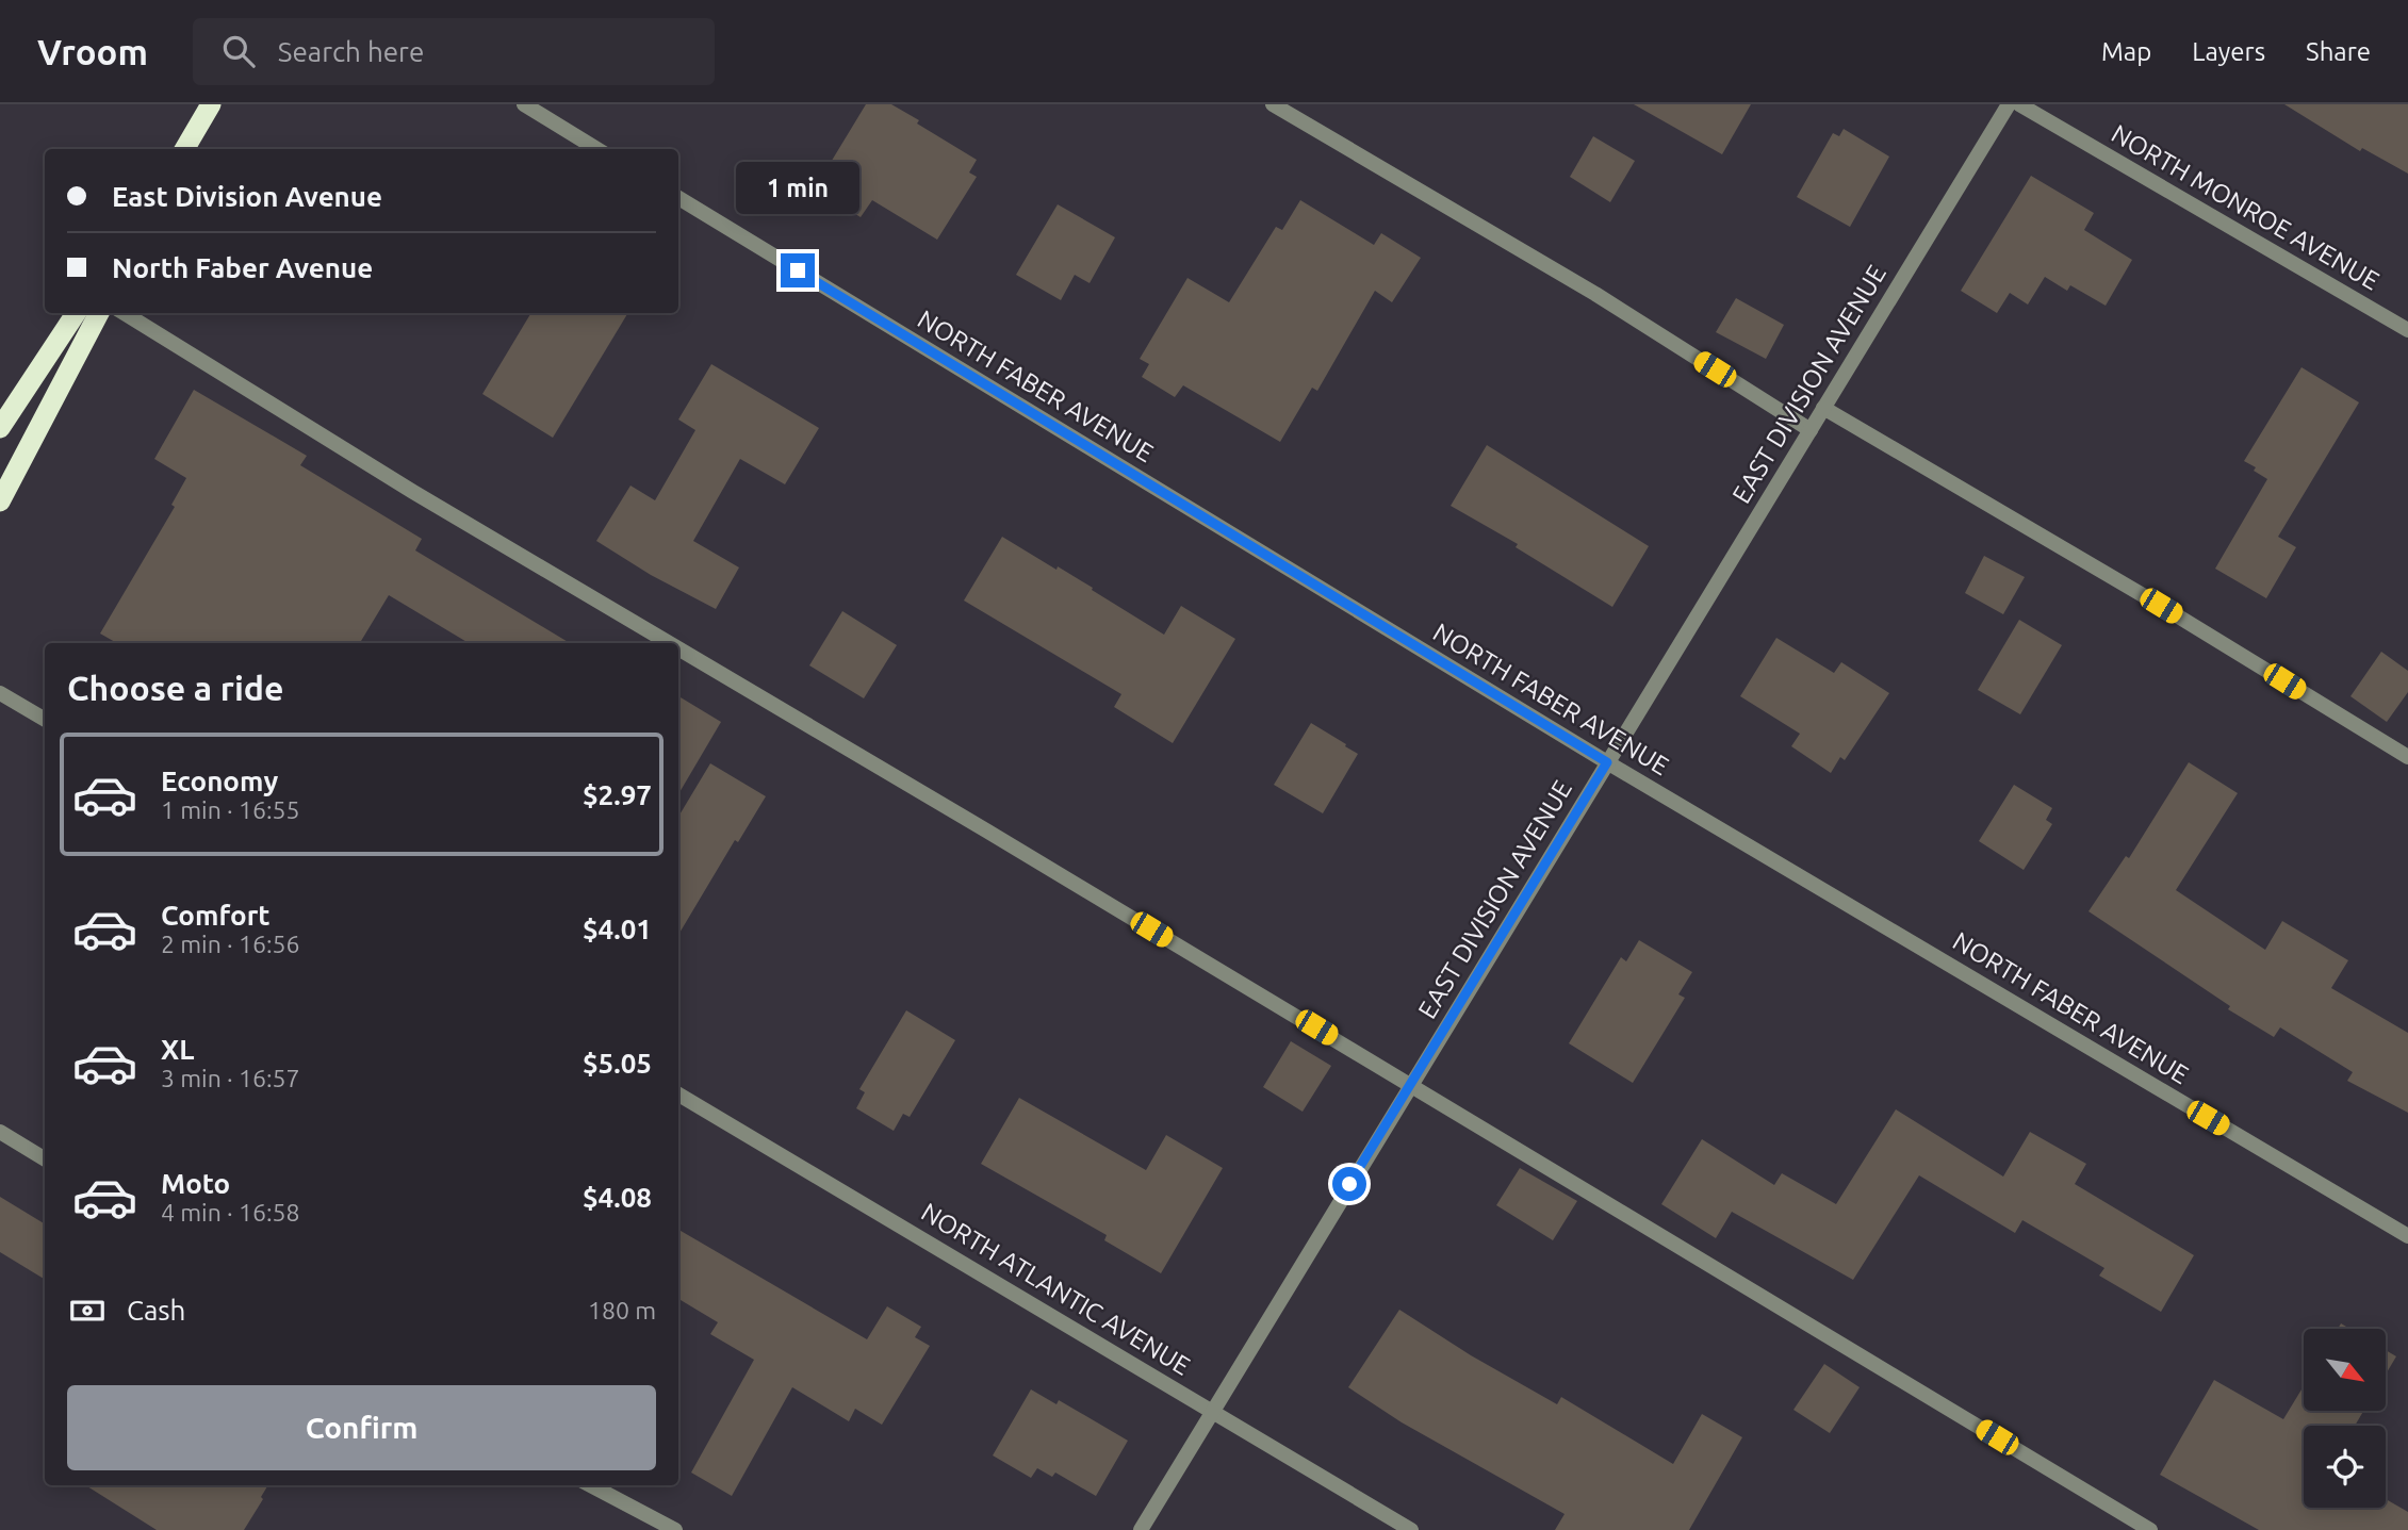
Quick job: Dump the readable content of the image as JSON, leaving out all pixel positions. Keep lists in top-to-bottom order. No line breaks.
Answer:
{"streets":{"street":["NORTH MONROE AVENUE","EAST DIVISION AVENUE","NORTH FABER AVENUE","NORTH ATLANTIC AVENUE"]},"crossings":[["EAST DIVISION AVENUE","NORTH FABER AVENUE"],["EAST DIVISION AVENUE","NORTH ATLANTIC AVENUE"]],"north":"bottom right","page":{"header":"Vroom","search":"Search here","nav":["Map","Layers","Share"],"banner":["East Division Avenue","North Faber Avenue"],"bubble":"1 min","heading":"Choose a ride","list":[{"name":"Economy","note":"1 min · 16:55","value":"$2.97"},{"name":"Comfort","note":"2 min · 16:56","value":"$4.01"},{"name":"XL","note":"3 min · 16:57","value":"$5.05"},{"name":"Moto","note":"4 min · 16:58","value":"$4.08"}],"pay":["Cash","180 m"],"buttons":"Confirm"}}
